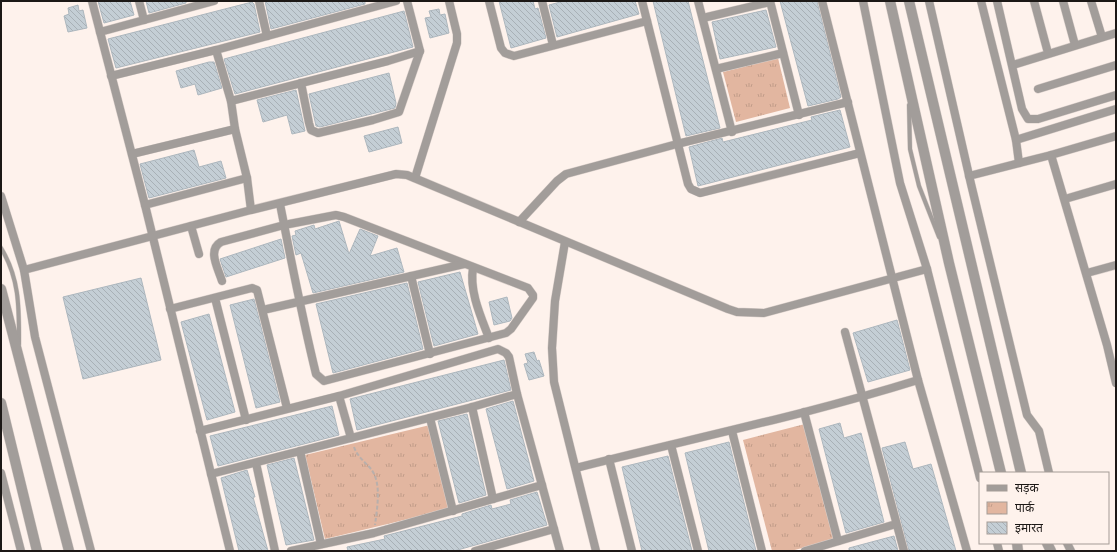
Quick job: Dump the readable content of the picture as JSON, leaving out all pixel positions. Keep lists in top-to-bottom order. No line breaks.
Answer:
{"legend":["सड़क","पार्क","इमारत"]}
